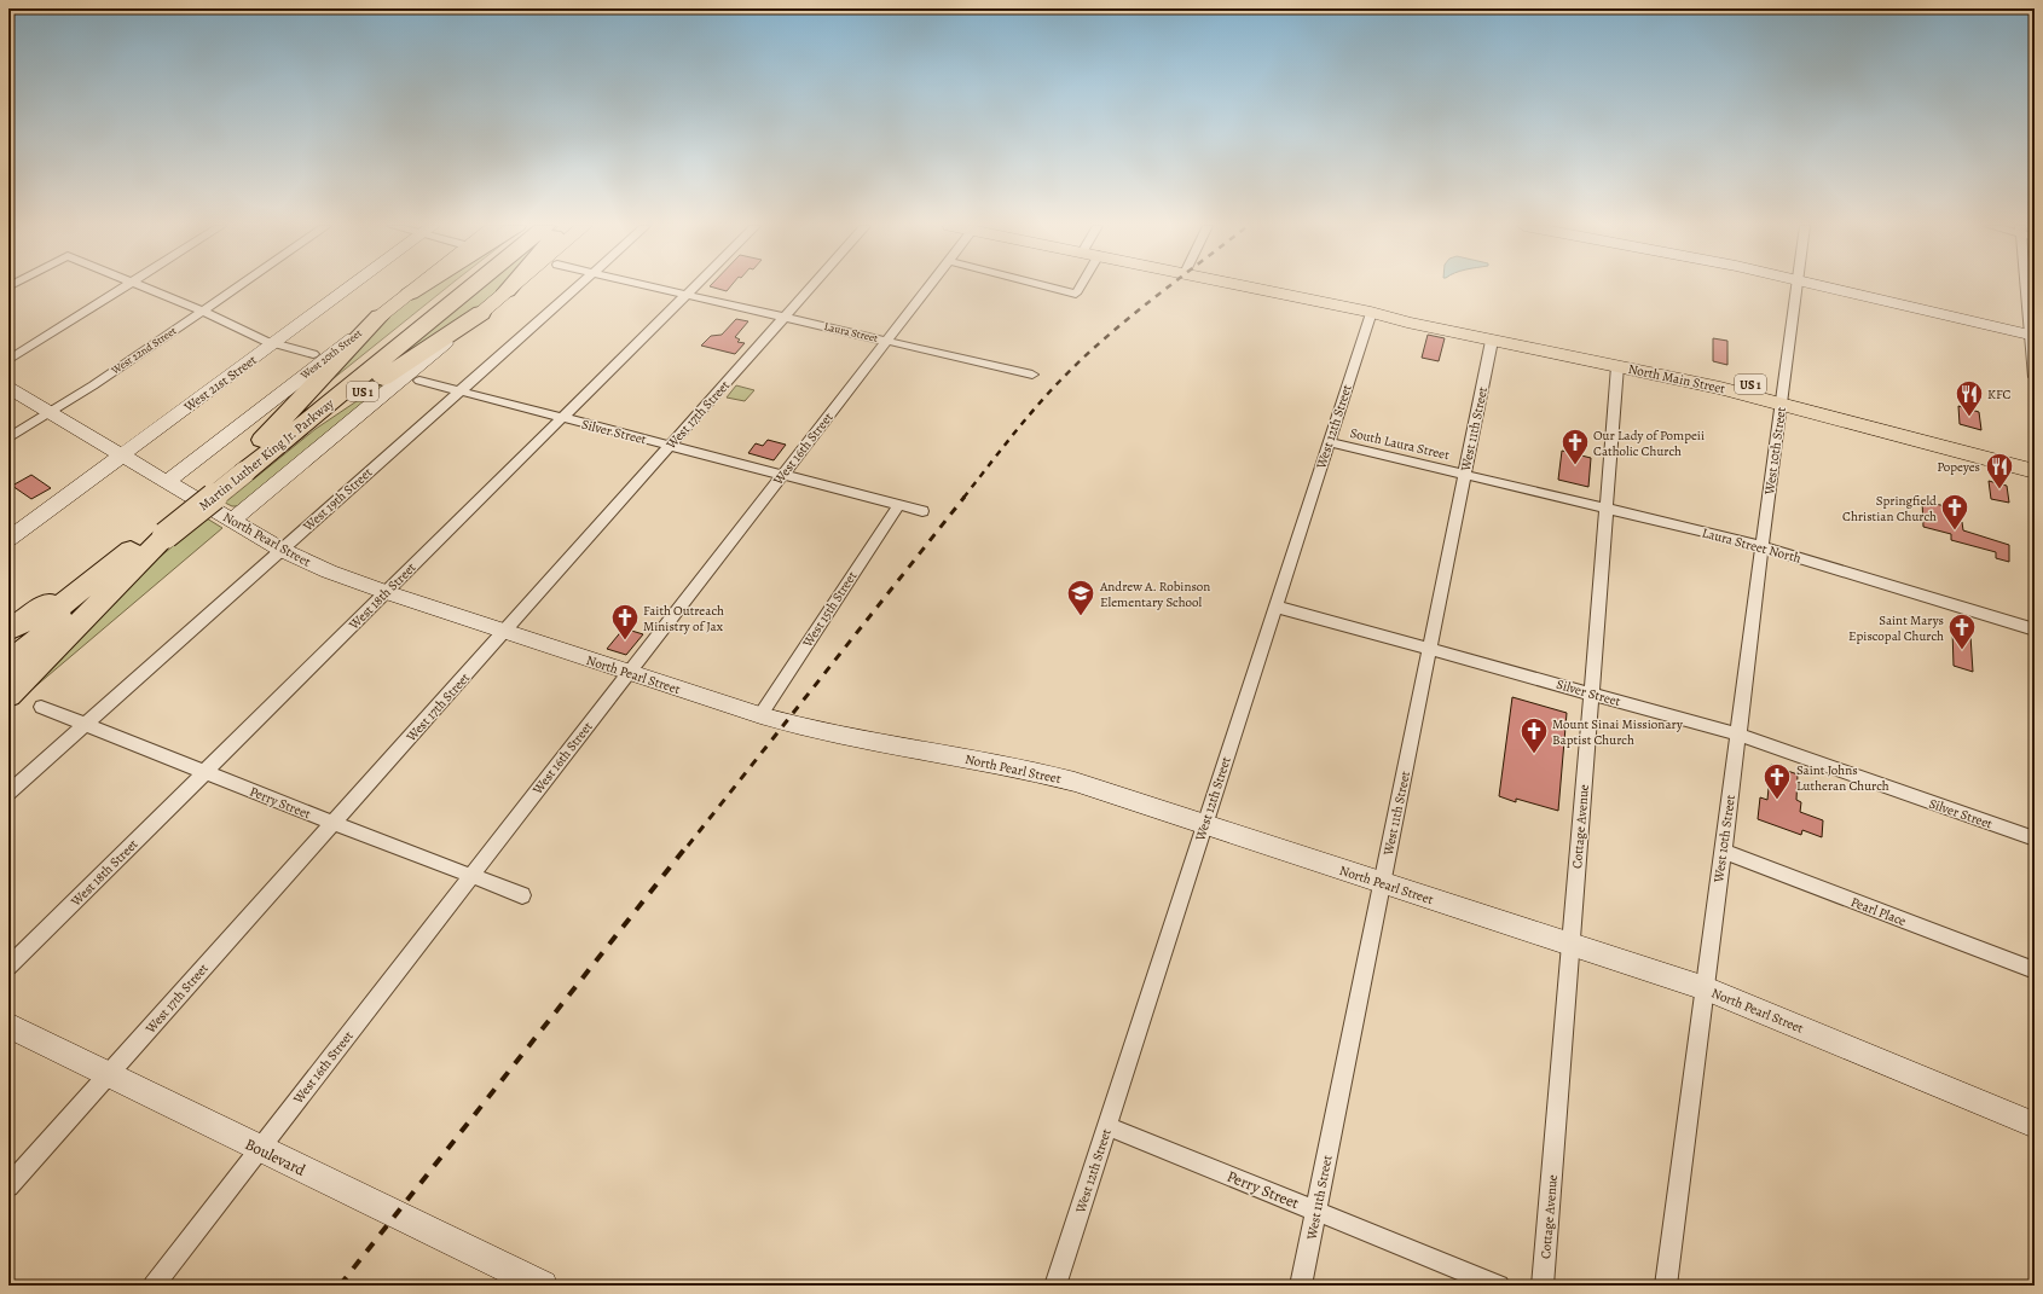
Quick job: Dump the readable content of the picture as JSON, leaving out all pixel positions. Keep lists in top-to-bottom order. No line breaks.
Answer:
{"streets":{"highway":["US 1","Martin Luther King Jr. Parkway"],"main road":["West 20th Street","North Main Street"],"street":["Laura Street","West 22nd Street","West 21st Street","West 17th Street","West 12th Street","West 11th Street","Silver Street","South Laura Street","West 16th Street","West 10th Street","West 19th Street","North Pearl Street","Laura Street North","West 18th Street","West 15th Street","Perry Street","Cottage Avenue","Pearl Place","Boulevard"]},"crossings":[["Laura Street","West 17th Street"],["Laura Street","West 16th Street"],["Laura Street","West 18th Street"],["West 22nd Street","North Pearl Street"],["West 20th Street","North Pearl Street"],["North Main Street","West 12th Street"],["North Main Street","West 11th Street"],["North Main Street","West 10th Street"],["North Main Street","Cottage Avenue"],["West 21st Street","North Pearl Street"],["US 1","Martin Luther King Jr. Parkway"],["West 17th Street","Silver Street"],["West 17th Street","North Pearl Street"],["West 17th Street","Perry Street"],["West 17th Street","Boulevard"],["West 12th Street","Silver Street"],["West 12th Street","South Laura Street"],["West 12th Street","North Pearl Street"],["West 12th Street","Perry Street"],["West 11th Street","Silver Street"],["West 11th Street","South Laura Street"],["West 11th Street","North Pearl Street"],["West 11th Street","Laura Street North"],["West 11th Street","Perry Street"],["Silver Street","West 16th Street"],["Silver Street","West 10th Street"],["Silver Street","West 19th Street"],["Silver Street","West 18th Street"],["Silver Street","West 15th Street"],["Silver Street","Cottage Avenue"],["South Laura Street","Laura Street North"],["West 16th Street","North Pearl Street"],["West 16th Street","Perry Street"],["West 16th Street","Boulevard"],["West 10th Street","North Pearl Street"],["West 10th Street","Laura Street North"],["West 10th Street","Pearl Place"],["West 19th Street","North Pearl Street"],["West 19th Street","Perry Street"],["North Pearl Street","West 18th Street"],["North Pearl Street","West 15th Street"],["North Pearl Street","Cottage Avenue"],["Laura Street North","Cottage Avenue"],["West 18th Street","Perry Street"]],"places":{"restaurant":["KFC","Popeyes"],"church":["Our Lady of Pompeii Catholic Church","Springfield Christian Church","Faith Outreach Ministry of Jax","Saint Marys Episcopal Church","Mount Sinai Missionary Baptist Church","Saint Johns Lutheran Church"],"school or university":["Andrew A. Robinson Elementary School"]}}
